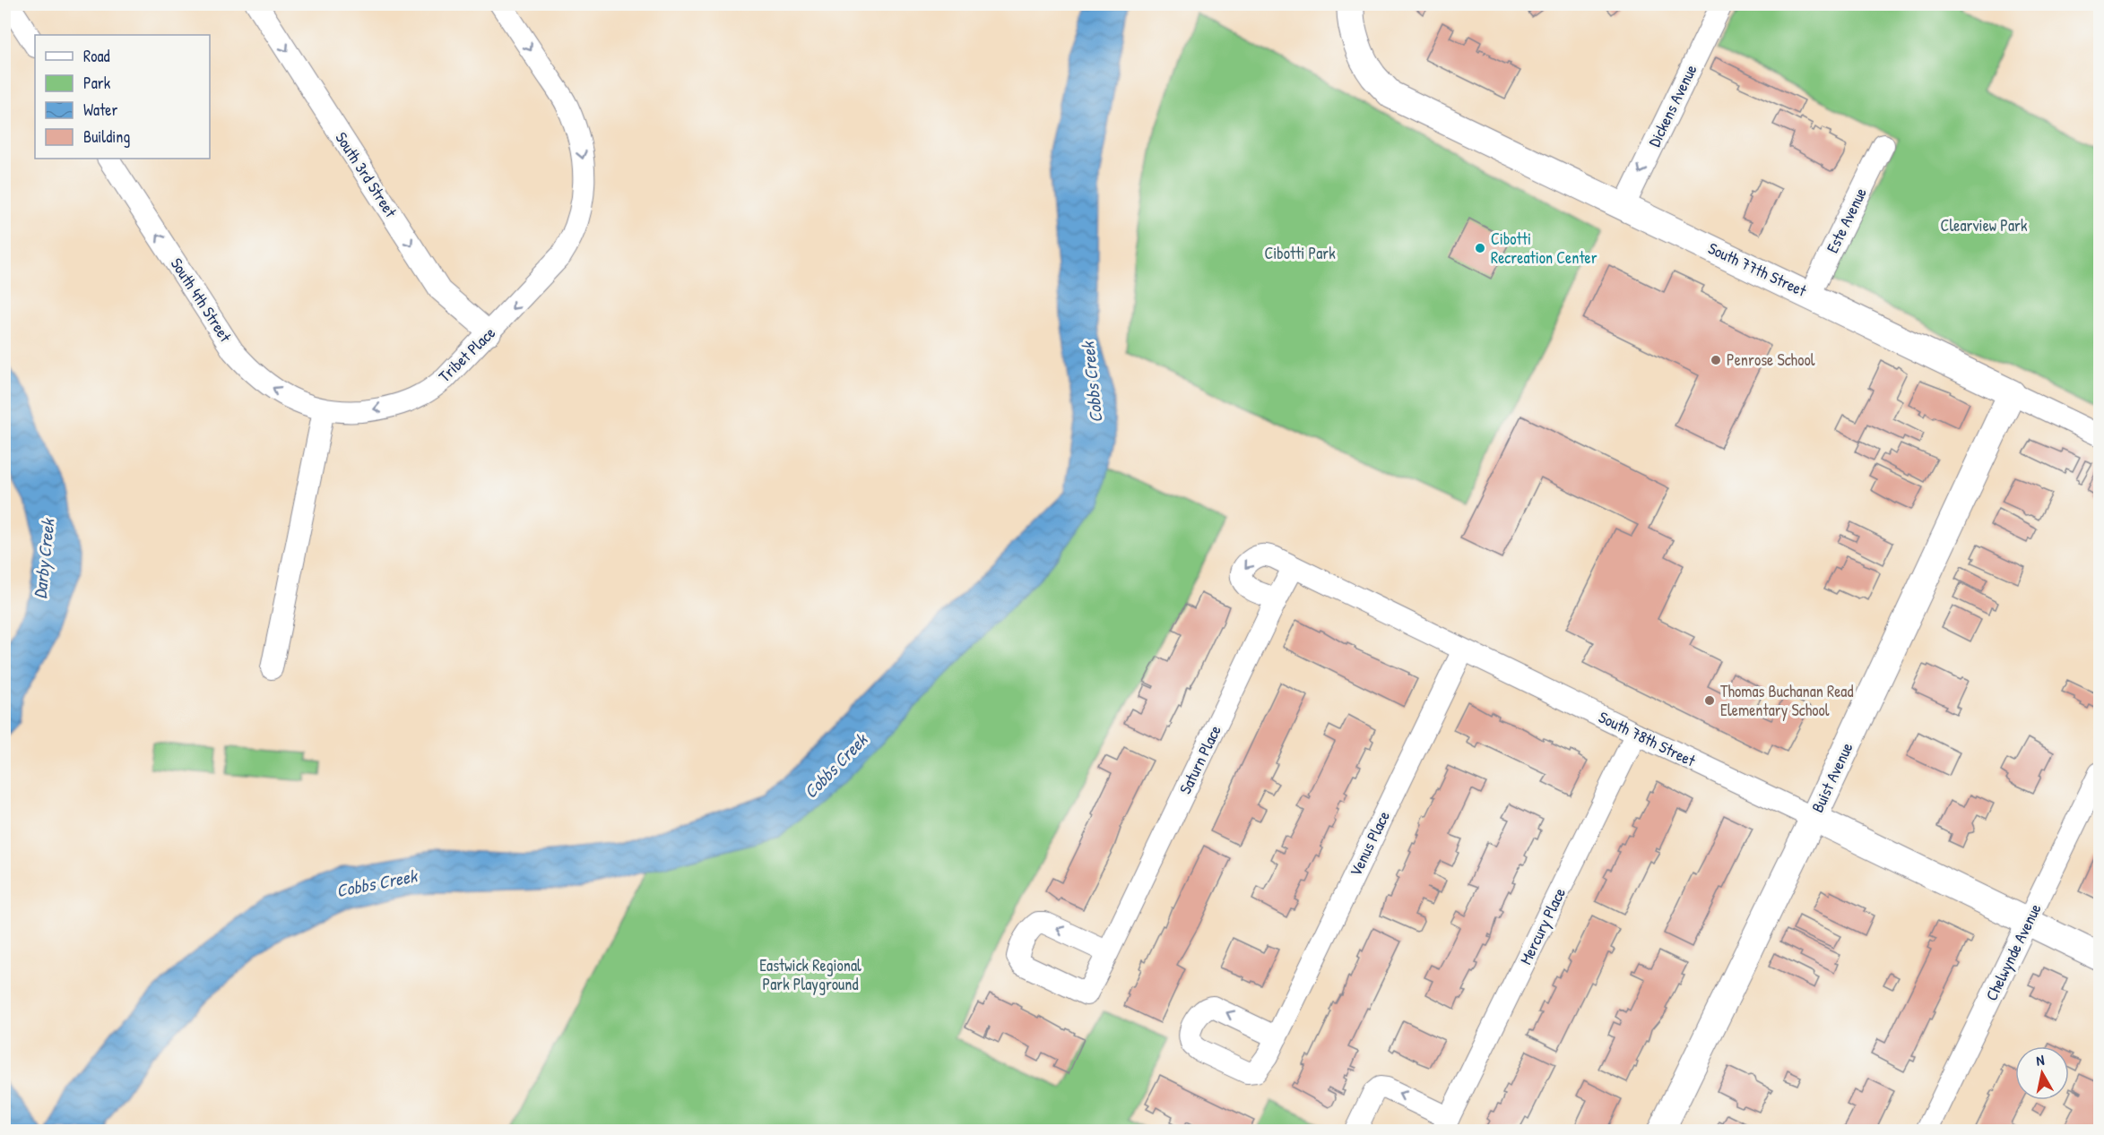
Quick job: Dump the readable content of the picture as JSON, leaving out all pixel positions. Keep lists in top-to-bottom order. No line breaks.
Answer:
{"streets":{"street":["Dickens Avenue","South 3rd Street","Este Avenue","South 77th Street","South 4th Street","Tribet Place","South 78th Street","Saturn Place","Buist Avenue","Venus Place","Mercury Place","Chelwynde Avenue"]},"crossings":[["Dickens Avenue","South 77th Street"],["South 3rd Street","Tribet Place"],["Este Avenue","South 77th Street"],["South 77th Street","Buist Avenue"],["South 4th Street","Tribet Place"],["South 78th Street","Saturn Place"],["South 78th Street","Buist Avenue"],["South 78th Street","Venus Place"],["South 78th Street","Mercury Place"],["South 78th Street","Chelwynde Avenue"]],"one_way":["Dickens Avenue","South 3rd Street","South 4th Street"],"water":["Cobbs Creek","Darby Creek"],"parks":["Clearview Park","Cibotti Park","Eastwick Regional Park Playground"],"places":["Cibotti Recreation Center","Penrose School","Thomas Buchanan Read Elementary School"],"legend":["Road","Park","Water","Building"],"north":"top"}
